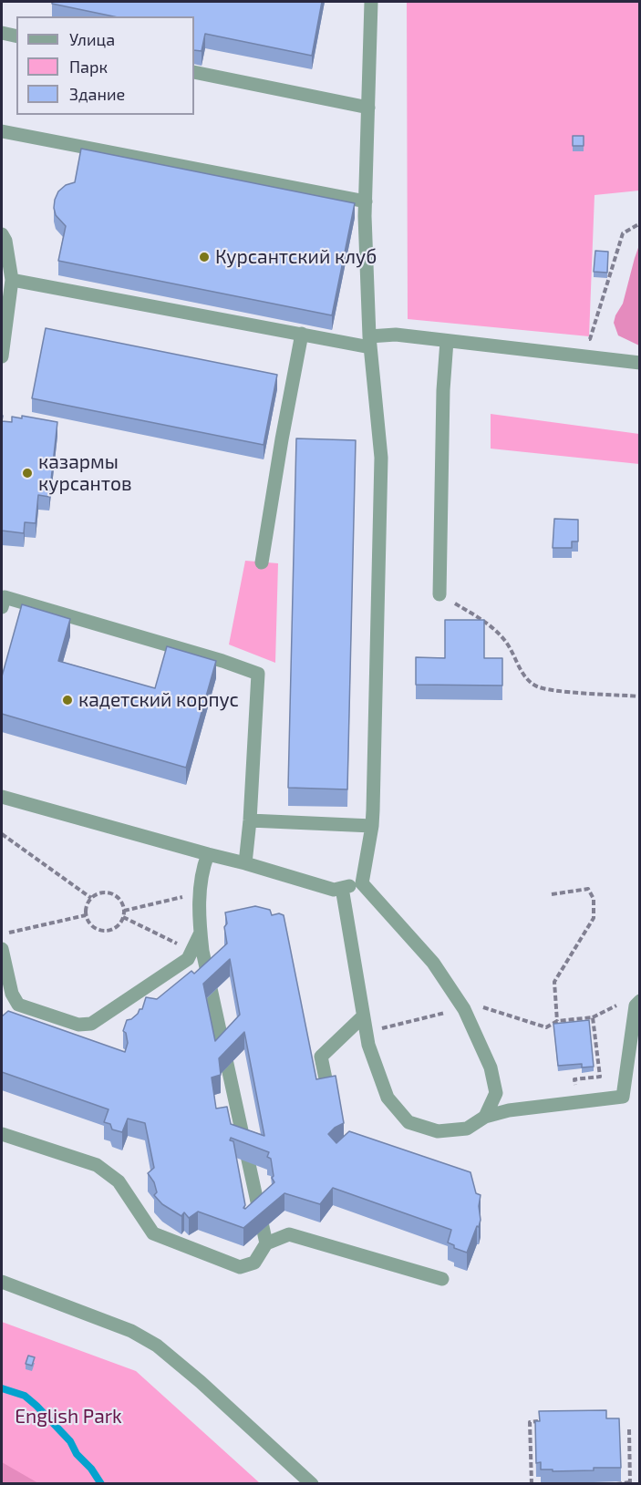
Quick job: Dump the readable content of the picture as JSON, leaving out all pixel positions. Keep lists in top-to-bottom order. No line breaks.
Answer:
{"parks":["English Park"],"places":["Курсантский клуб","казармы курсантов","кадетский корпус"],"legend":["Улица","Парк","Здание"]}
